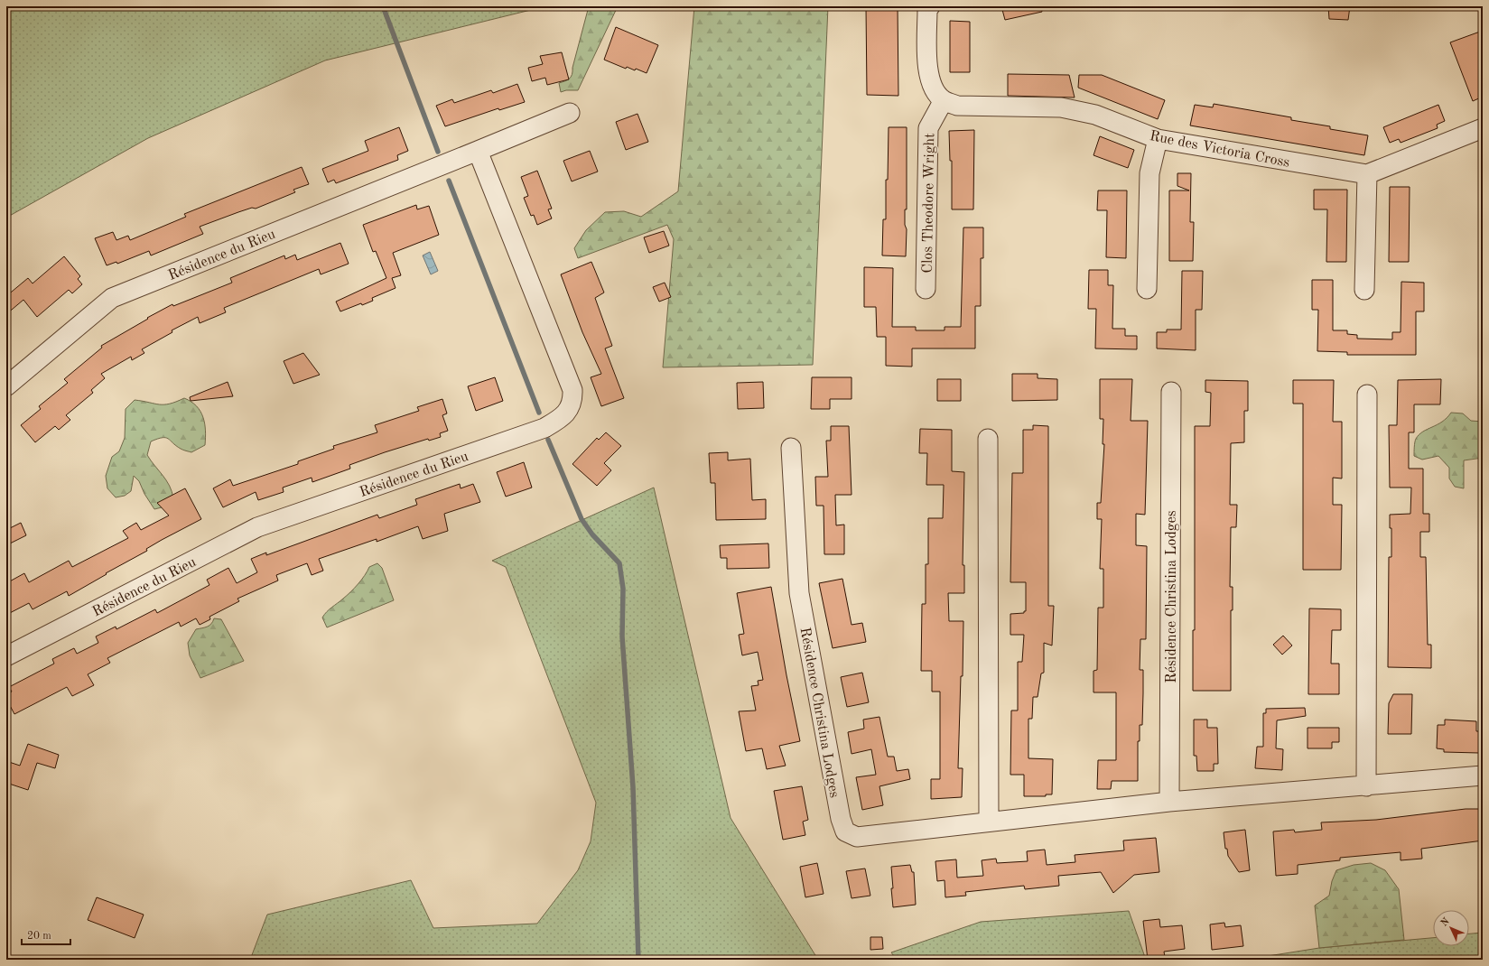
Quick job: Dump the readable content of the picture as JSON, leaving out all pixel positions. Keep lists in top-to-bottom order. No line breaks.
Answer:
{"streets":{"street":["Rue des Victoria Cross","Clos Theodore Wright","Résidence du Rieu","Résidence Christina Lodges"]},"crossings":[["Rue des Victoria Cross","Clos Theodore Wright"]],"scale_bar":"20 m","north":"top left"}
